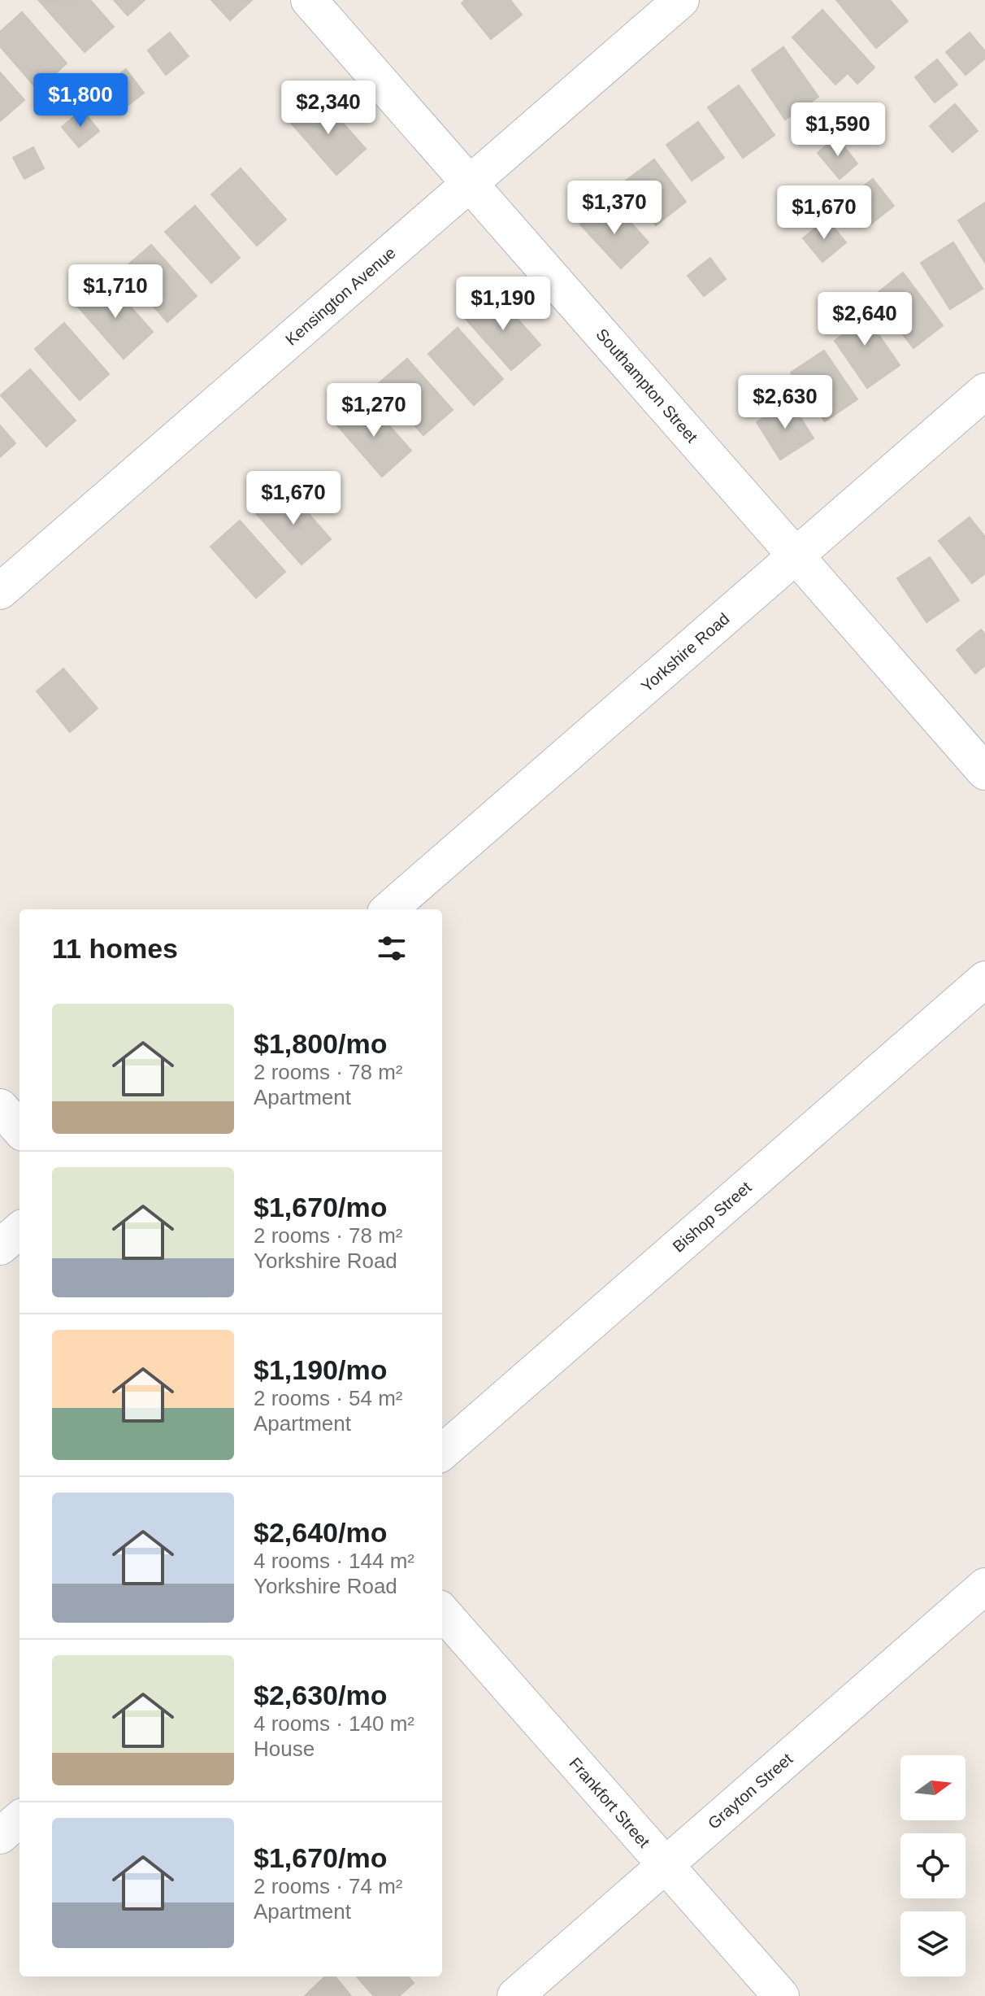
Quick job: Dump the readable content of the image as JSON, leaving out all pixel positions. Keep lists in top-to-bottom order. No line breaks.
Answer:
{"streets":{"street":["Kensington Avenue","Southampton Street","Yorkshire Road","Bishop Street","Grayton Street","Frankfort Street"]},"crossings":[["Kensington Avenue","Southampton Street"],["Southampton Street","Yorkshire Road"],["Grayton Street","Frankfort Street"]],"north":"right","page":{"price":["$1,800","$2,340","$1,590","$1,370","$1,670","$1,710","$1,190","$2,640","$2,630","$1,270","$1,670"],"heading":"11 homes","list":[{"name":"$1,800/mo","note":"2 rooms · 78 m² · Apartment"},{"name":"$1,670/mo","note":"2 rooms · 78 m² · Yorkshire Road"},{"name":"$1,190/mo","note":"2 rooms · 54 m² · Apartment"},{"name":"$2,640/mo","note":"4 rooms · 144 m² · Yorkshire Road"},{"name":"$2,630/mo","note":"4 rooms · 140 m² · House"},{"name":"$1,670/mo","note":"2 rooms · 74 m² · Apartment"}]}}
